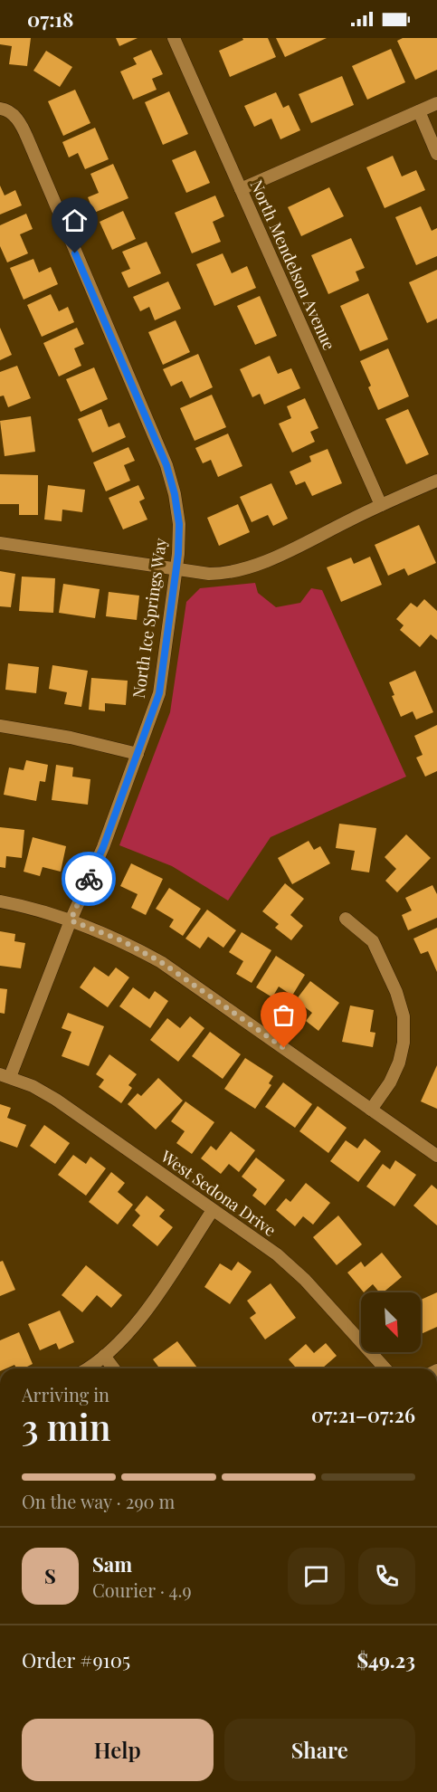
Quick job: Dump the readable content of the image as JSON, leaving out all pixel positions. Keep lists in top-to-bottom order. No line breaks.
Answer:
{"streets":{"street":["North Mendelson Avenue","North Ice Springs Way","West Sedona Drive"]},"crossings":[["North Ice Springs Way","West Sedona Drive"]],"north":"bottom right","page":{"status":"07:18","heading":["3 min","Arriving in","07:21–07:26"],"panel":["Sam","Courier · 4.9","Order #9105","$49.23"],"bar":"On the way · 290 m","round":"S","buttons":["Help","Share"]}}
